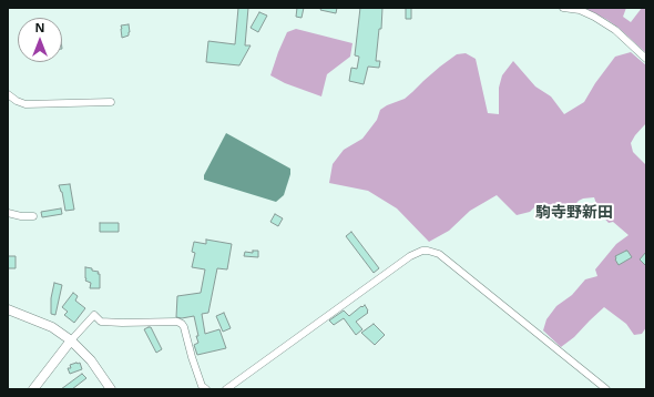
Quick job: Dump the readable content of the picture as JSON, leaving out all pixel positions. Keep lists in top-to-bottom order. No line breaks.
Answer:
{"districts":["駒寺野新田"],"north":"top"}
